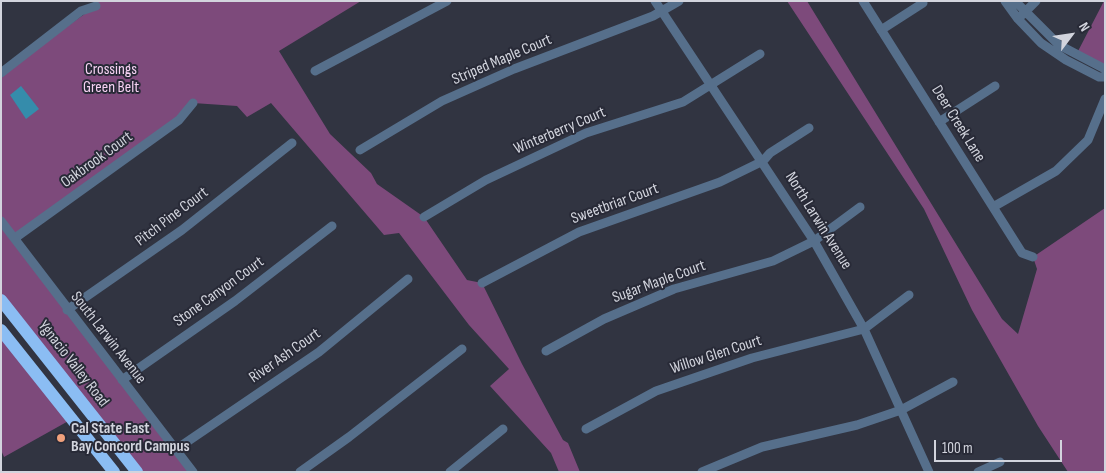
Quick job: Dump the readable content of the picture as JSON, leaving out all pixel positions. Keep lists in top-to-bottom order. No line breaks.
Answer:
{"streets":{"highway":["Ygnacio Valley Road"],"street":["Striped Maple Court","Deer Creek Lane","Winterberry Court","Oakbrook Court","Sweetbriar Court","Pitch Pine Court","North Larwin Avenue","Sugar Maple Court","Stone Canyon Court","South Larwin Avenue","Willow Glen Court","River Ash Court"]},"crossings":[["Striped Maple Court","North Larwin Avenue"],["Winterberry Court","North Larwin Avenue"],["Oakbrook Court","South Larwin Avenue"],["Sweetbriar Court","North Larwin Avenue"],["Pitch Pine Court","South Larwin Avenue"],["North Larwin Avenue","Sugar Maple Court"],["North Larwin Avenue","Willow Glen Court"],["Stone Canyon Court","South Larwin Avenue"],["South Larwin Avenue","River Ash Court"]],"parks":["Crossings Green Belt"],"places":["Cal State East Bay Concord Campus"],"scale_bar":"100 m","north":"top right"}
